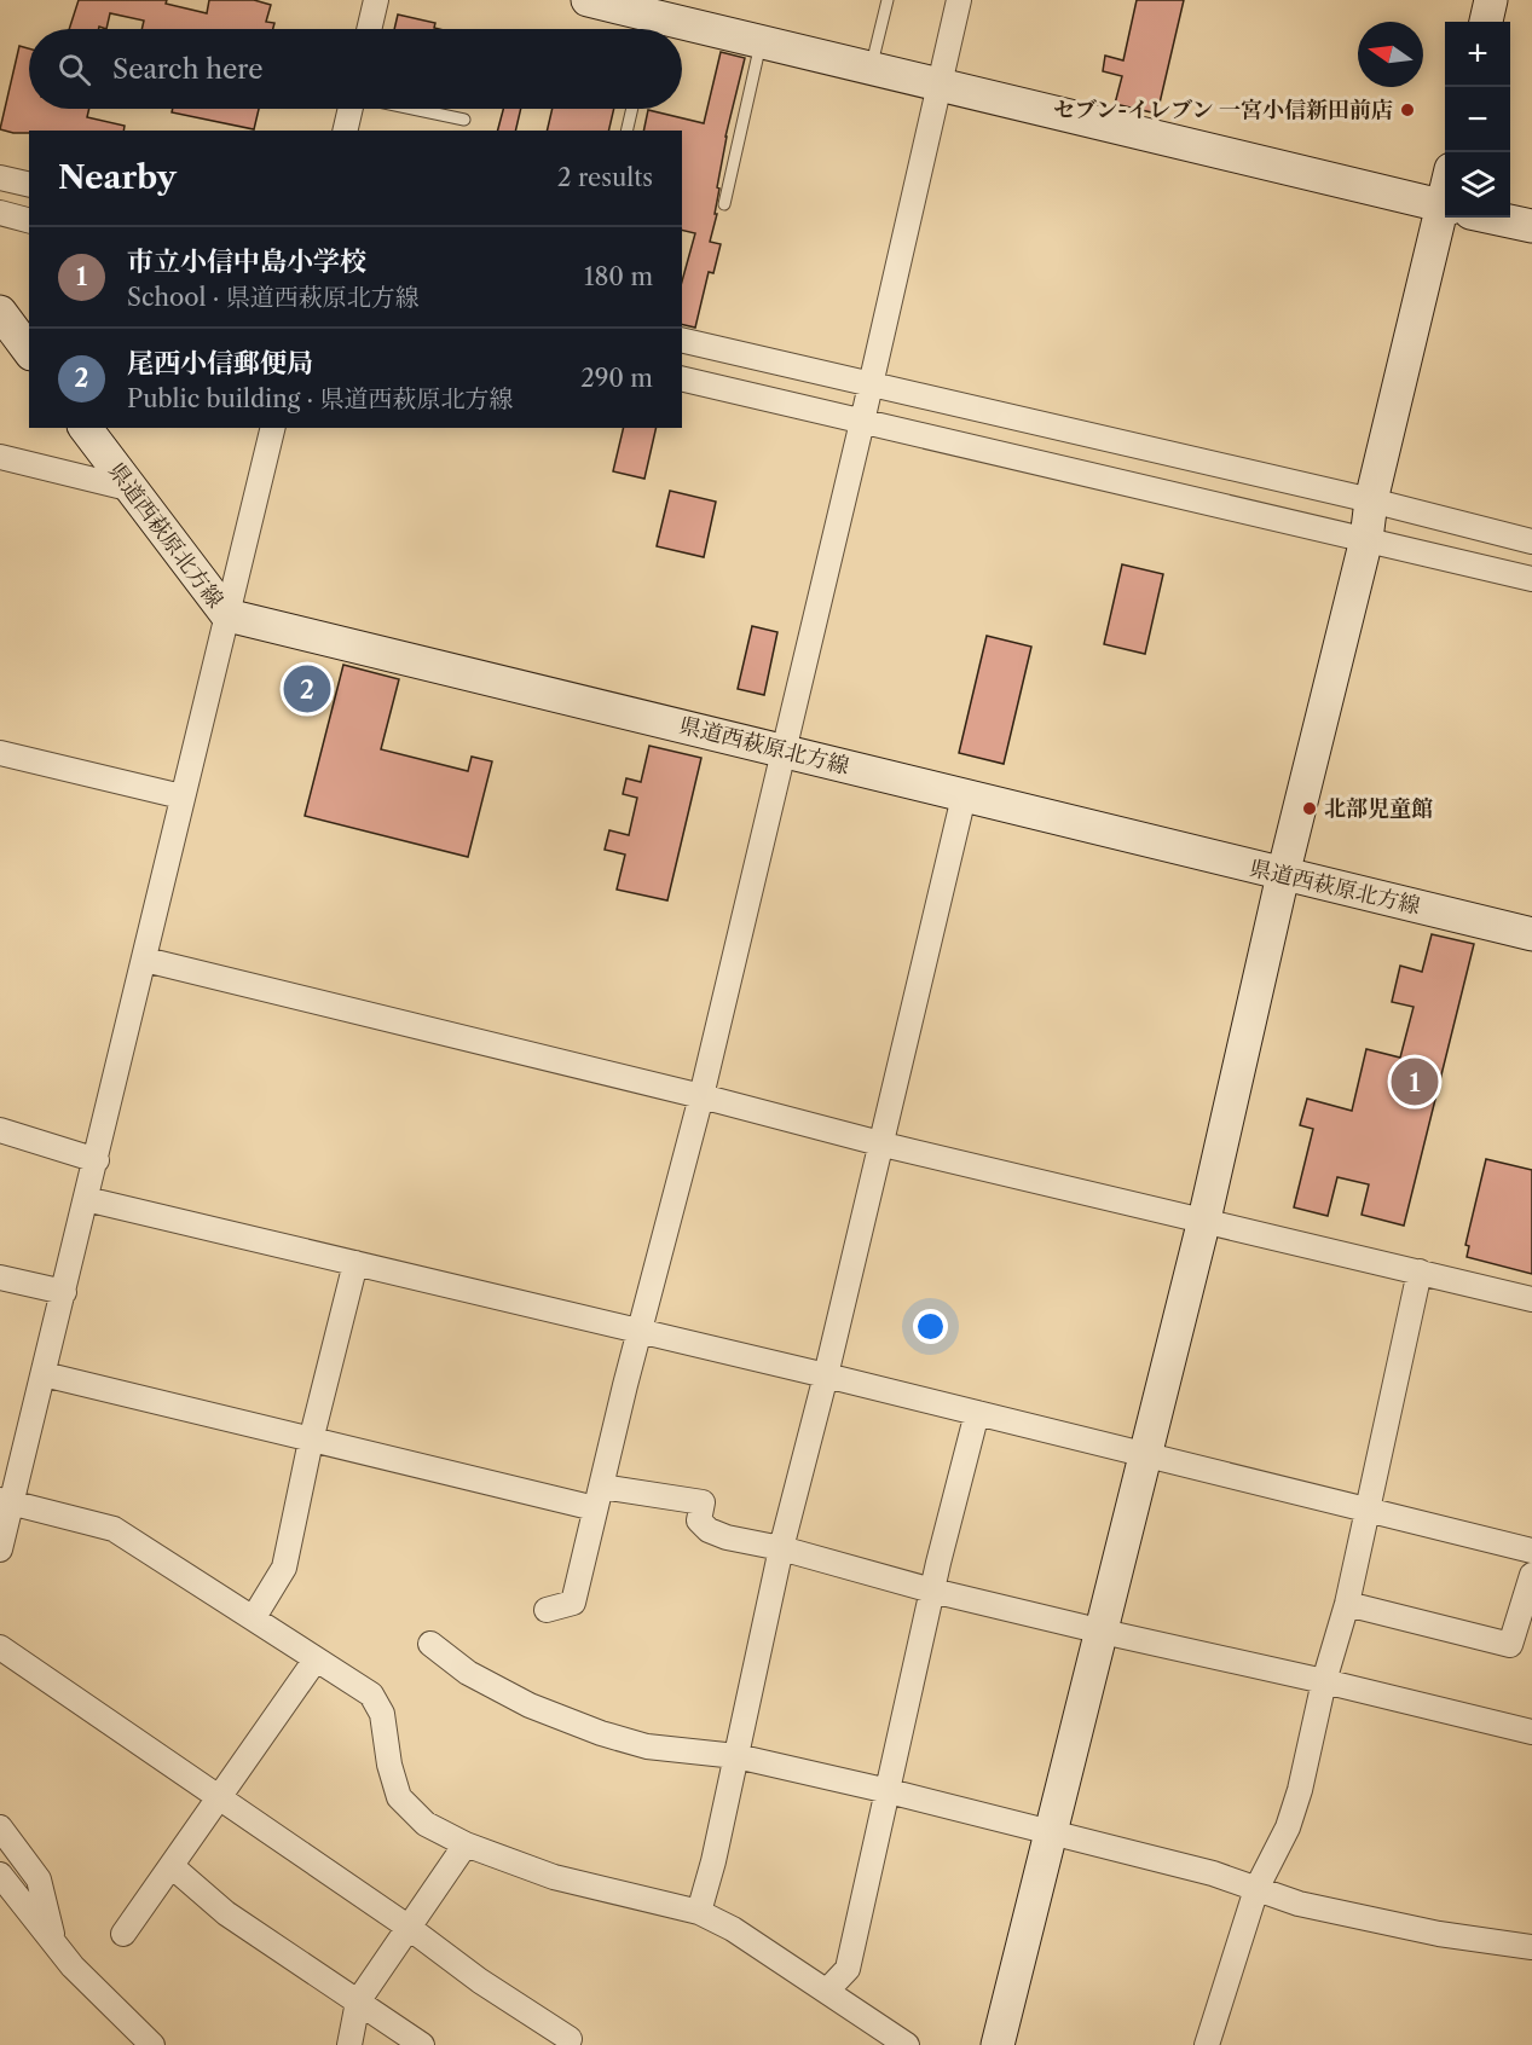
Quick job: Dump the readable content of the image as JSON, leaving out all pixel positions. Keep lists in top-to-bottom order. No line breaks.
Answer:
{"streets":{"street":["県道西萩原北方線"]},"places":["セブン-イレブン 一宮小信新田前店","北部児童館"],"north":"left","page":{"map_buttons":["+","−"],"search":"Search here","heading":["Nearby","2 results"],"list":[{"mark":"1","name":"市立小信中島小学校","note":"School · 県道西萩原北方線","value":"180 m"},{"mark":"2","name":"尾西小信郵便局","note":"Public building · 県道西萩原北方線","value":"290 m"}],"pins":["2","1"]}}
